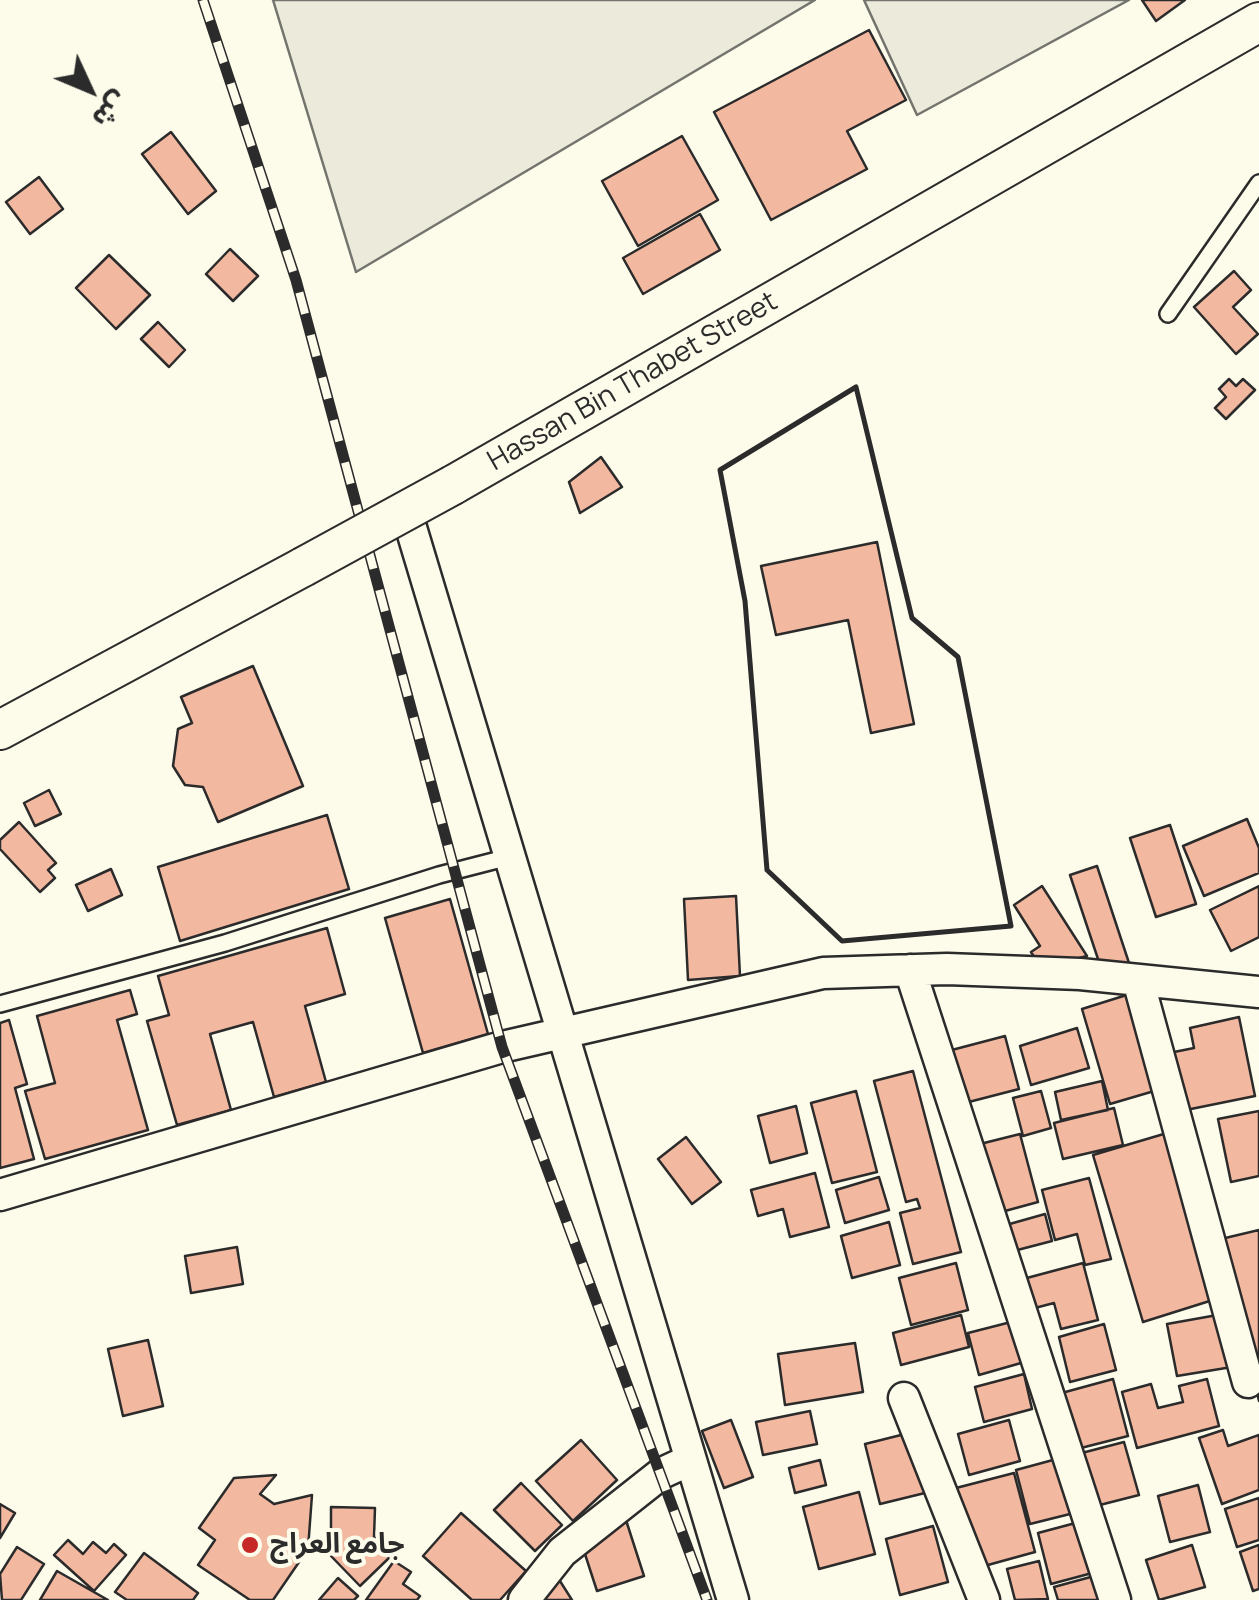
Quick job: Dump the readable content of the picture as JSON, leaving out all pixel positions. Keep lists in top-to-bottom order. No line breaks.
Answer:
{"streets":{"street":["Hassan Bin Thabet Street"]},"places":["جامع العراج"],"north":"bottom right"}
